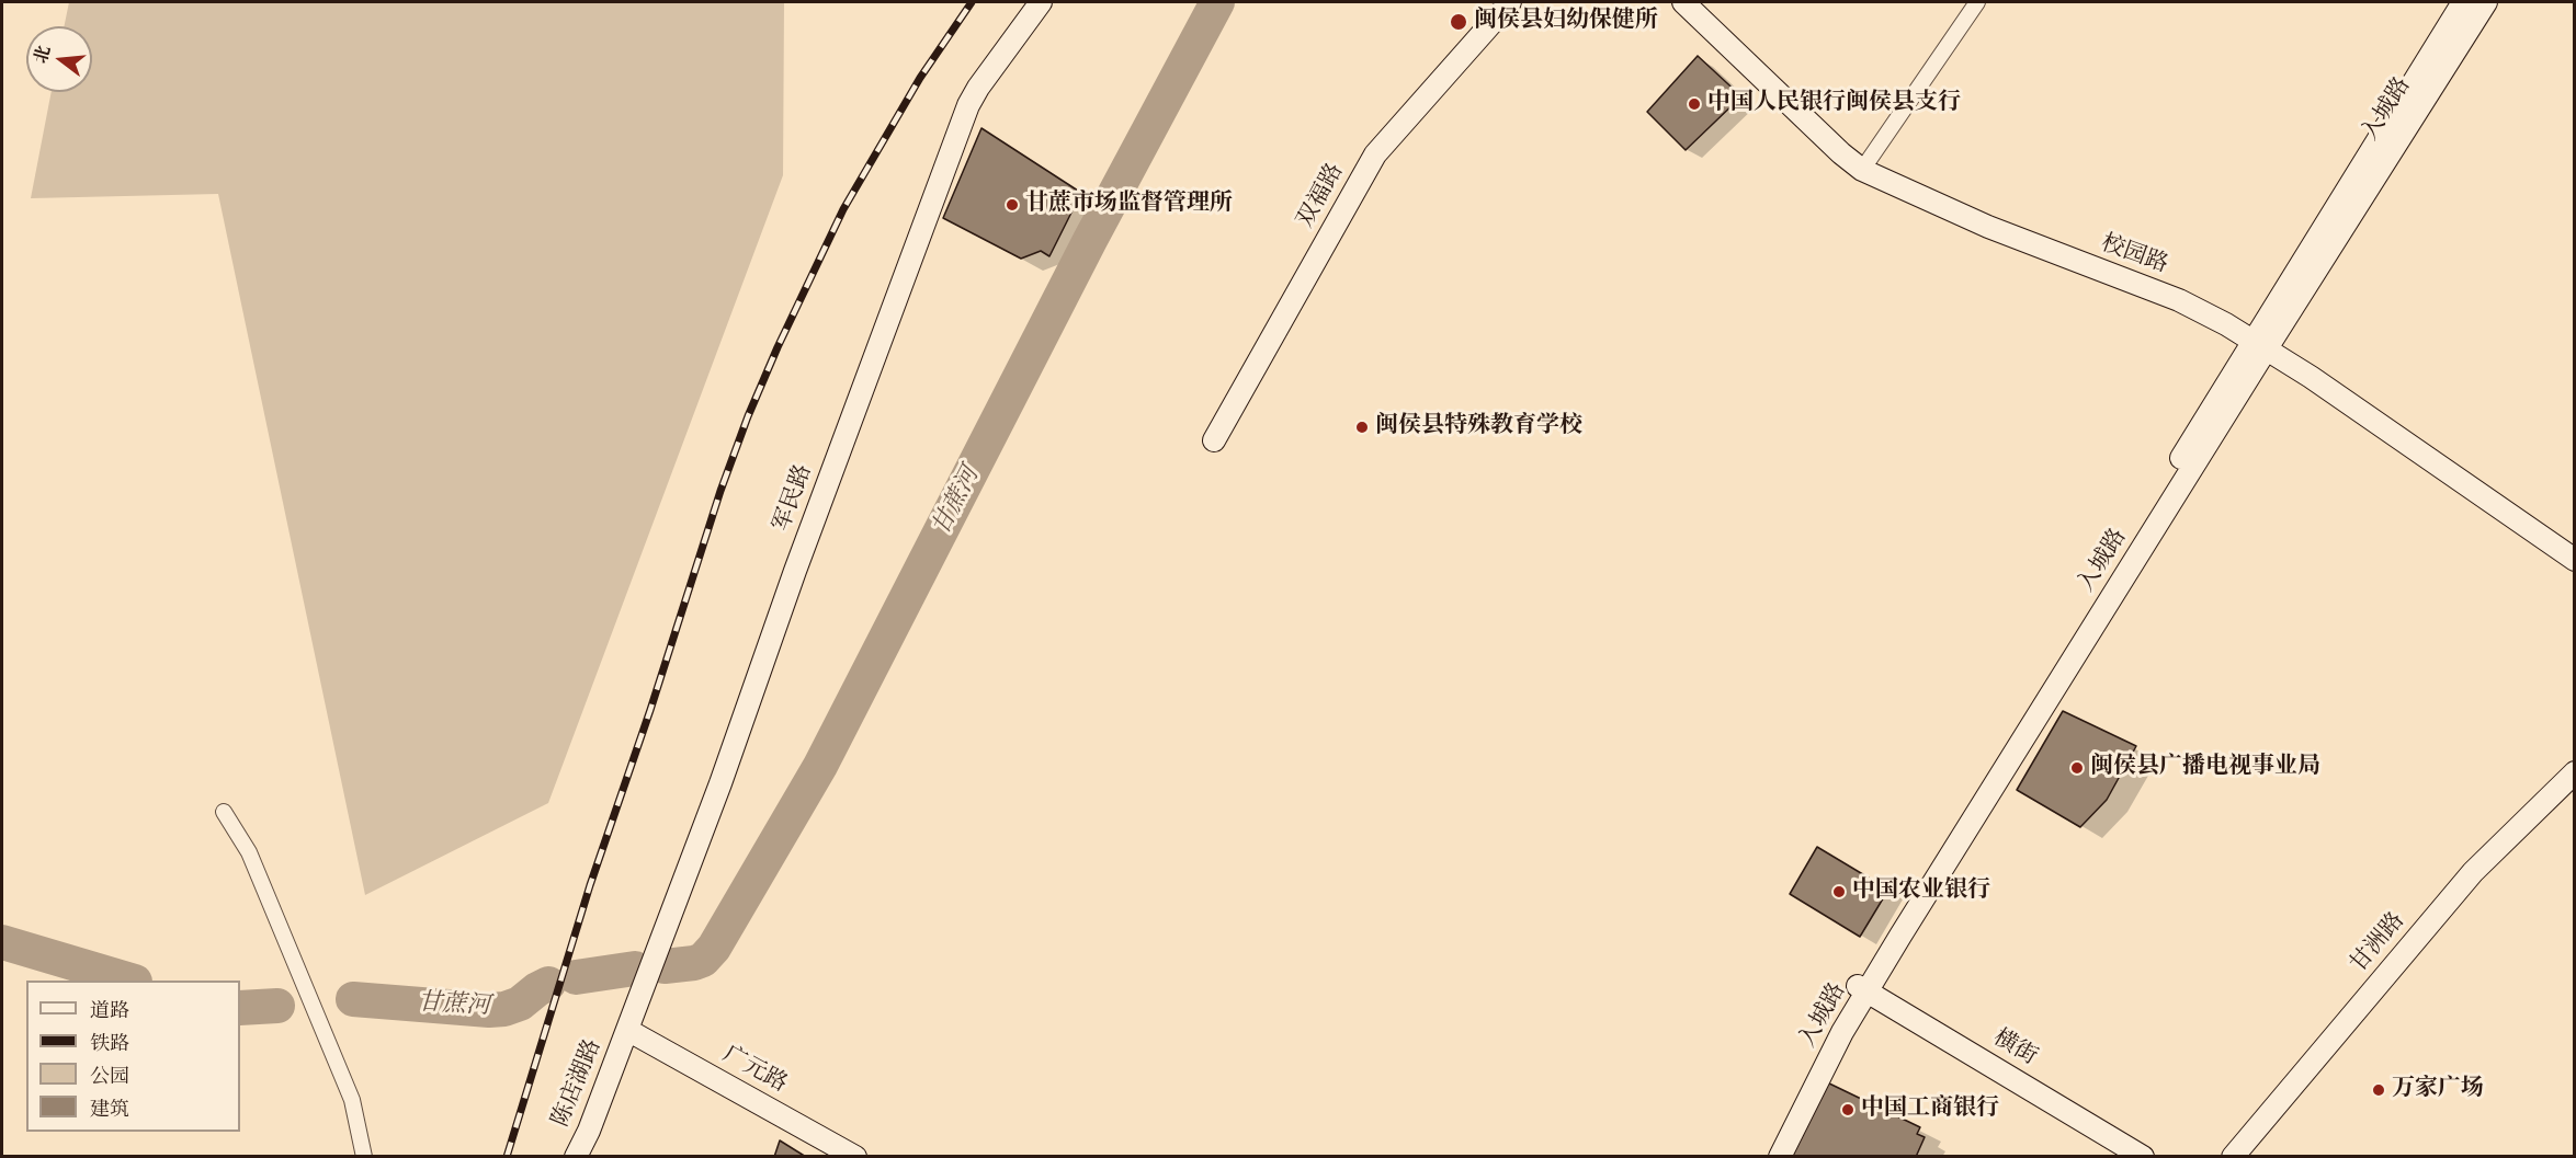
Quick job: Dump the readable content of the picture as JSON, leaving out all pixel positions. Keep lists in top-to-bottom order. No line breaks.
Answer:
{"streets":{"street":["入城路","双福路","校园路","军民路","甘洲路","横街","广元路","陈店湖路"]},"crossings":[["入城路","校园路"],["入城路","横街"],["军民路","广元路"],["军民路","陈店湖路"],["广元路","陈店湖路"]],"water":["甘蔗河"],"places":["闽侯县妇幼保健所","中国人民银行闽侯县支行","甘蔗市场监督管理所","闽侯县特殊教育学校","闽侯县广播电视事业局","中国农业银行","万家广场","中国工商银行"],"legend":["道路","铁路","公园","建筑"],"north":"left"}
